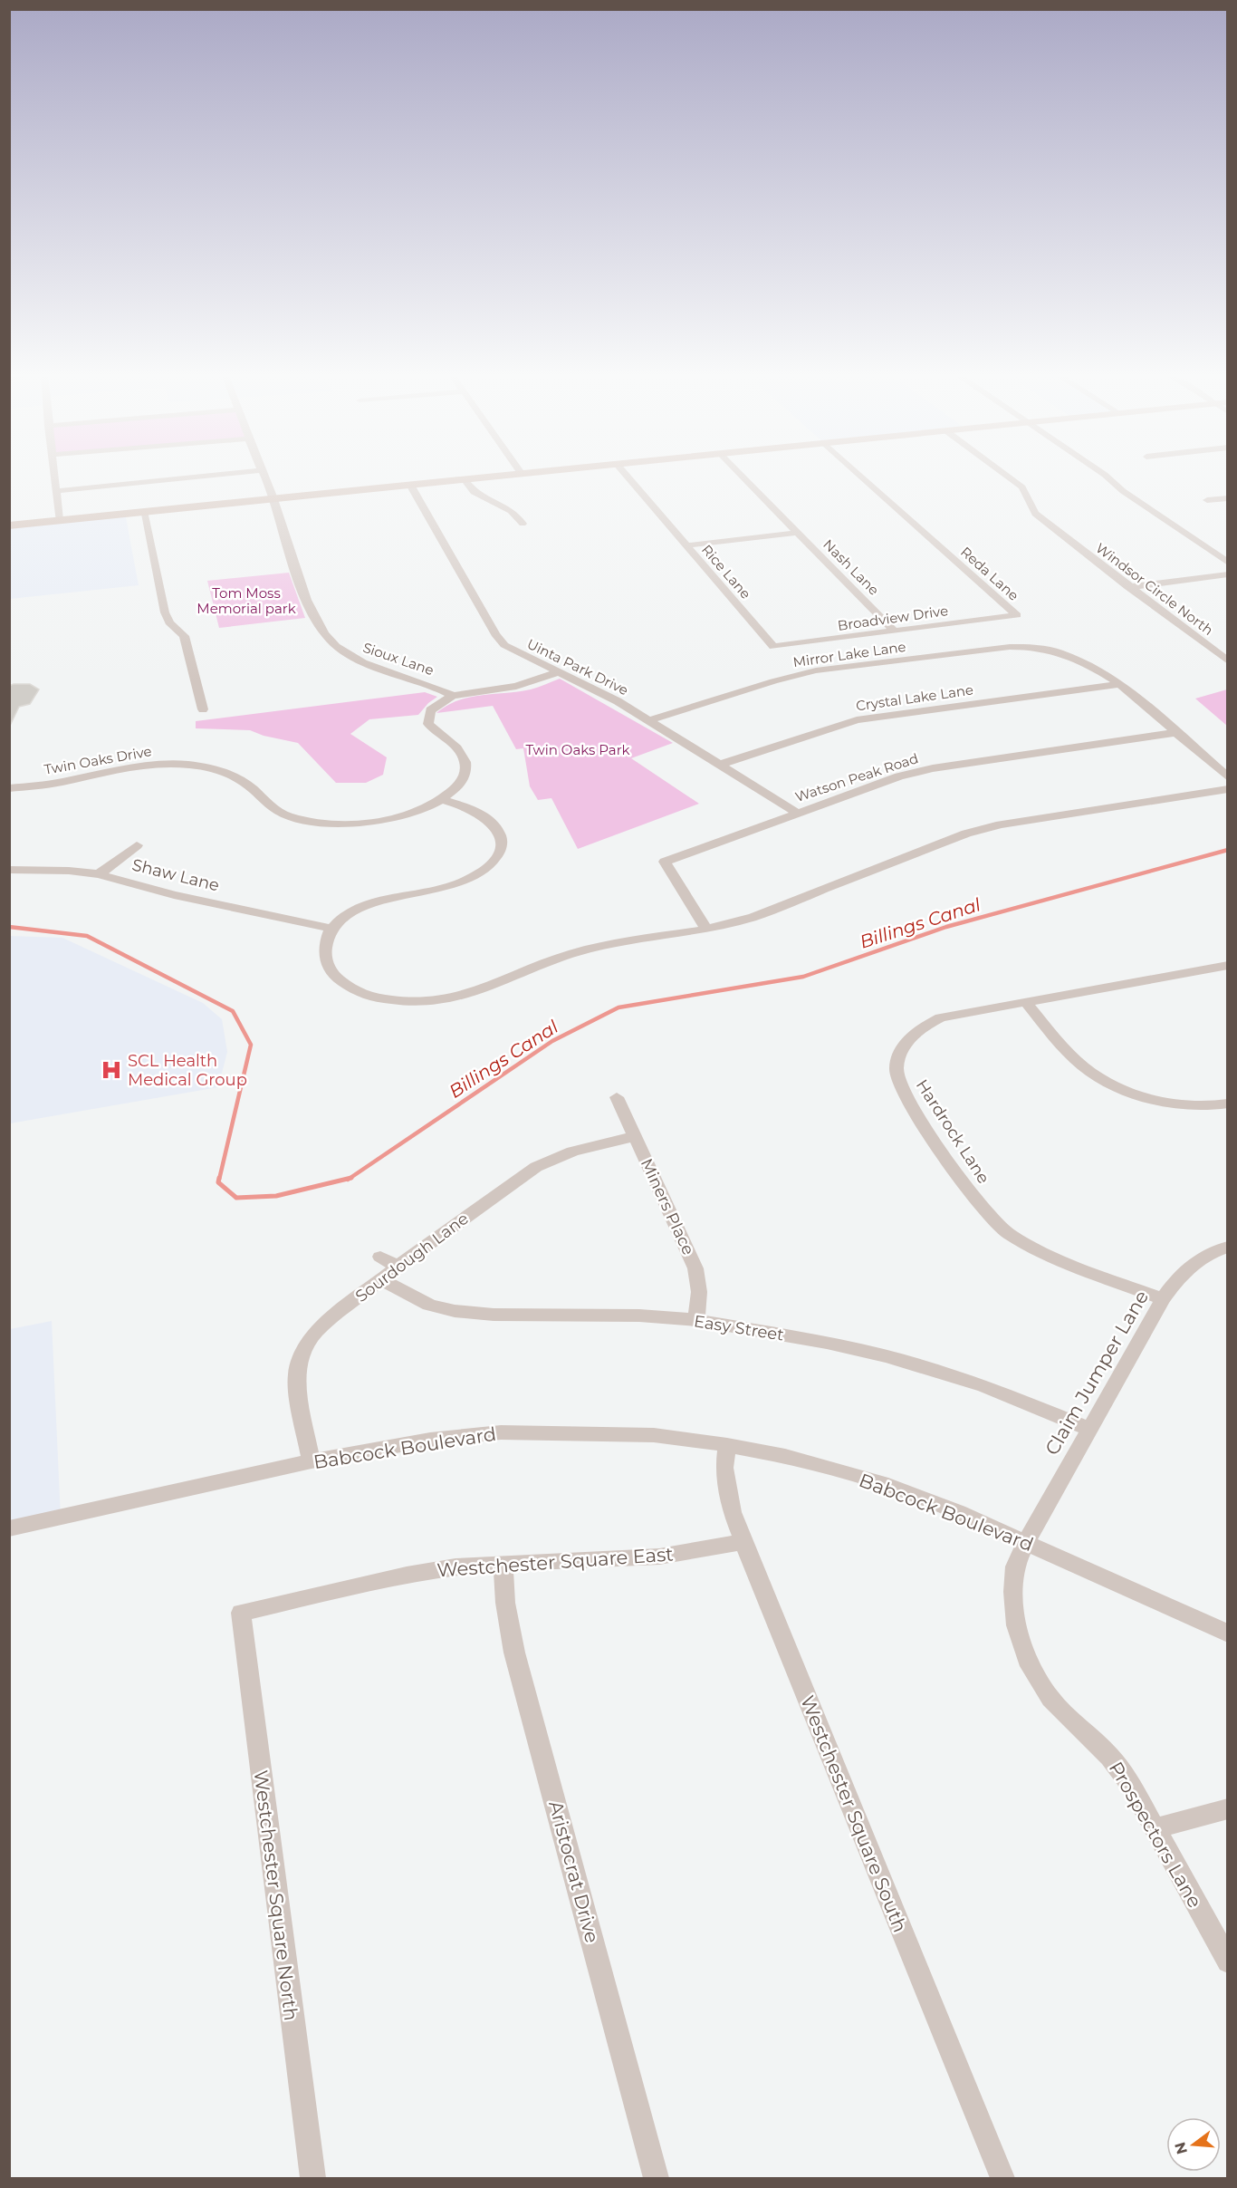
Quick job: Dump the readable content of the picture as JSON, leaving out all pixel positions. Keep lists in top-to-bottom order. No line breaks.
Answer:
{"streets":{"street":["Nash Lane","Rice Lane","Reda Lane","Windsor Circle North","Broadview Drive","Mirror Lake Lane","Sioux Lane","Uinta Park Drive","Crystal Lake Lane","Twin Oaks Drive","Watson Peak Road","Shaw Lane","Hardrock Lane","Miners Place","Sourdough Lane","Easy Street","Claim Jumper Lane","Babcock Boulevard","Westchester Square East","Westchester Square South","Prospectors Lane","Aristocrat Drive","Westchester Square North"]},"crossings":[["Nash Lane","Broadview Drive"],["Rice Lane","Broadview Drive"],["Reda Lane","Broadview Drive"],["Mirror Lake Lane","Uinta Park Drive"],["Mirror Lake Lane","Crystal Lake Lane"],["Mirror Lake Lane","Watson Peak Road"],["Sioux Lane","Twin Oaks Drive"],["Uinta Park Drive","Crystal Lake Lane"],["Uinta Park Drive","Twin Oaks Drive"],["Uinta Park Drive","Watson Peak Road"],["Hardrock Lane","Claim Jumper Lane"],["Miners Place","Sourdough Lane"],["Miners Place","Easy Street"],["Sourdough Lane","Easy Street"],["Sourdough Lane","Babcock Boulevard"],["Easy Street","Claim Jumper Lane"],["Claim Jumper Lane","Babcock Boulevard"],["Claim Jumper Lane","Prospectors Lane"],["Babcock Boulevard","Westchester Square South"],["Babcock Boulevard","Prospectors Lane"],["Westchester Square East","Westchester Square South"],["Westchester Square East","Aristocrat Drive"],["Westchester Square East","Westchester Square North"]],"water":["Billings Canal"],"parks":["Tom Moss Memorial park","Twin Oaks Park"],"places":{"hospital":["SCL Health Medical Group"]},"north":"left"}
